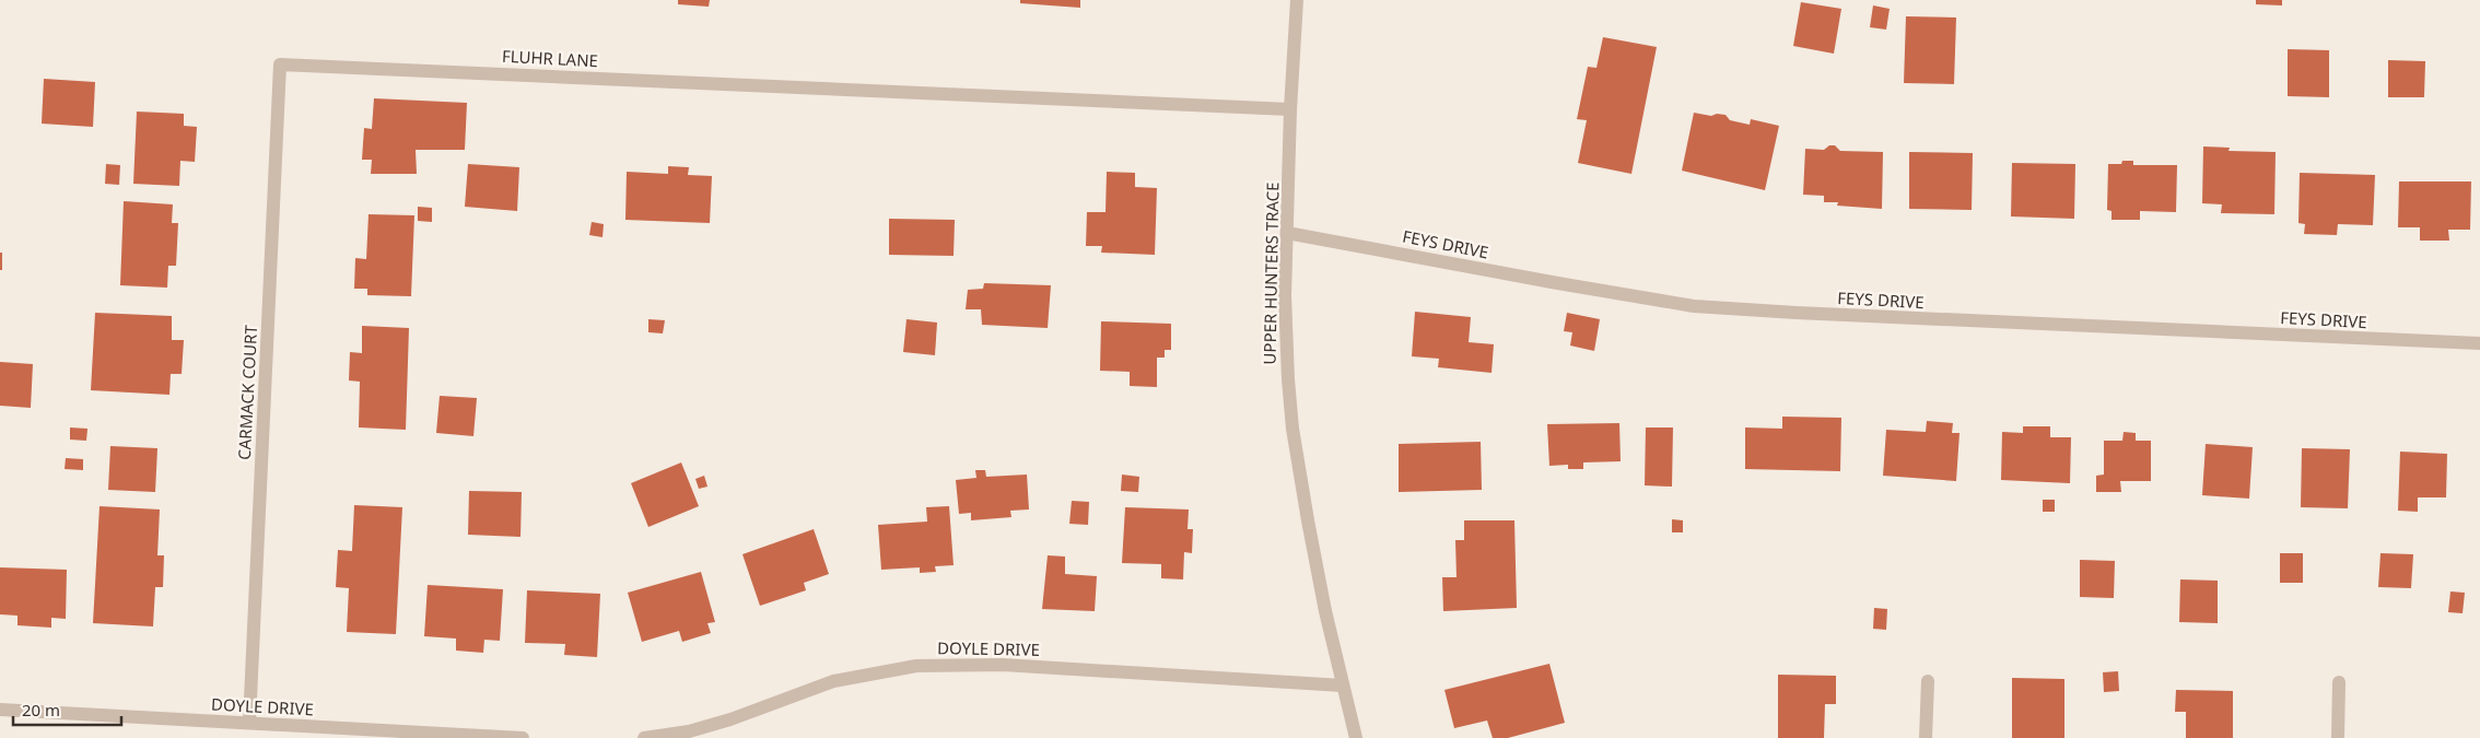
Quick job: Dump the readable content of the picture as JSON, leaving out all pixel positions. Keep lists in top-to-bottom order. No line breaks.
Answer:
{"streets":{"street":["FLUHR LANE","FEYS DRIVE","UPPER HUNTERS TRACE","CARMACK COURT","DOYLE DRIVE"]},"crossings":[["FLUHR LANE","UPPER HUNTERS TRACE"],["FLUHR LANE","CARMACK COURT"],["FEYS DRIVE","UPPER HUNTERS TRACE"],["UPPER HUNTERS TRACE","DOYLE DRIVE"],["CARMACK COURT","DOYLE DRIVE"]],"scale_bar":"20 m"}
